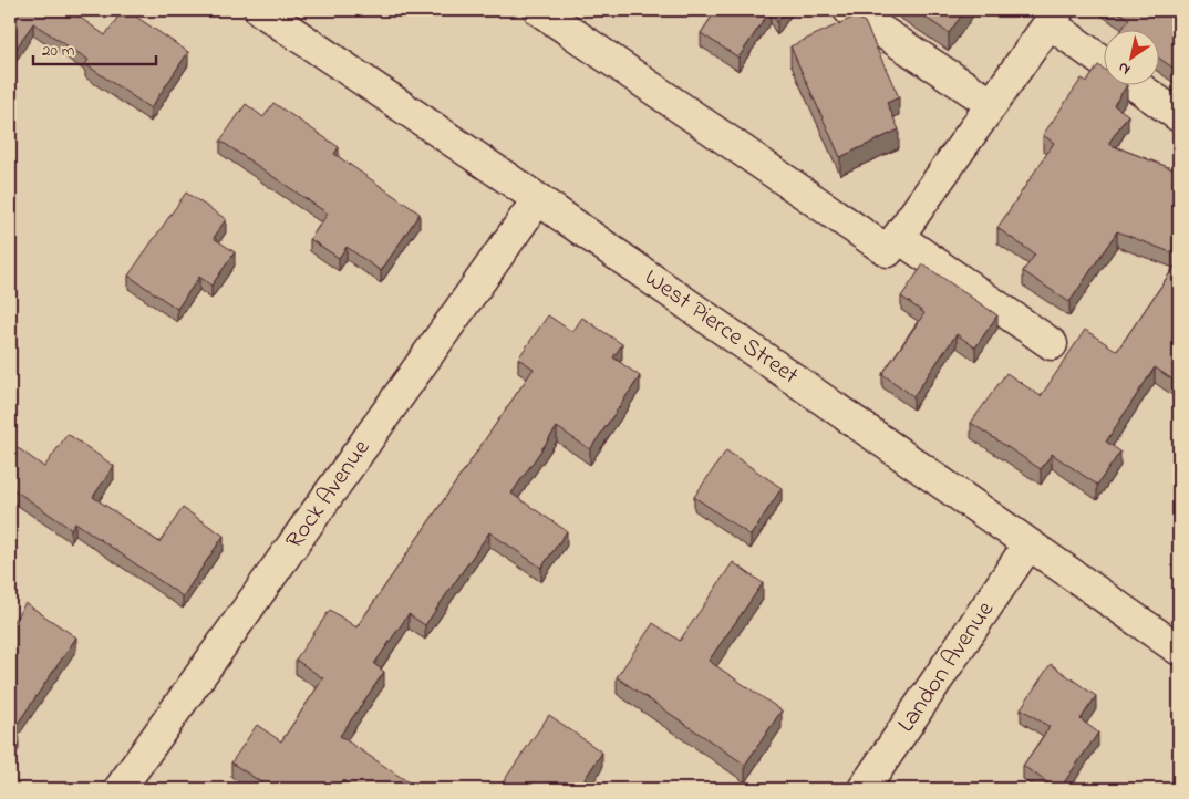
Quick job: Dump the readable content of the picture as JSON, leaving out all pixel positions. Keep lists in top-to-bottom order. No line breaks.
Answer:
{"streets":{"street":["West Pierce Street","Rock Avenue","Landon Avenue"]},"crossings":[["West Pierce Street","Rock Avenue"],["West Pierce Street","Landon Avenue"]],"scale_bar":"20 m","north":"bottom left"}
